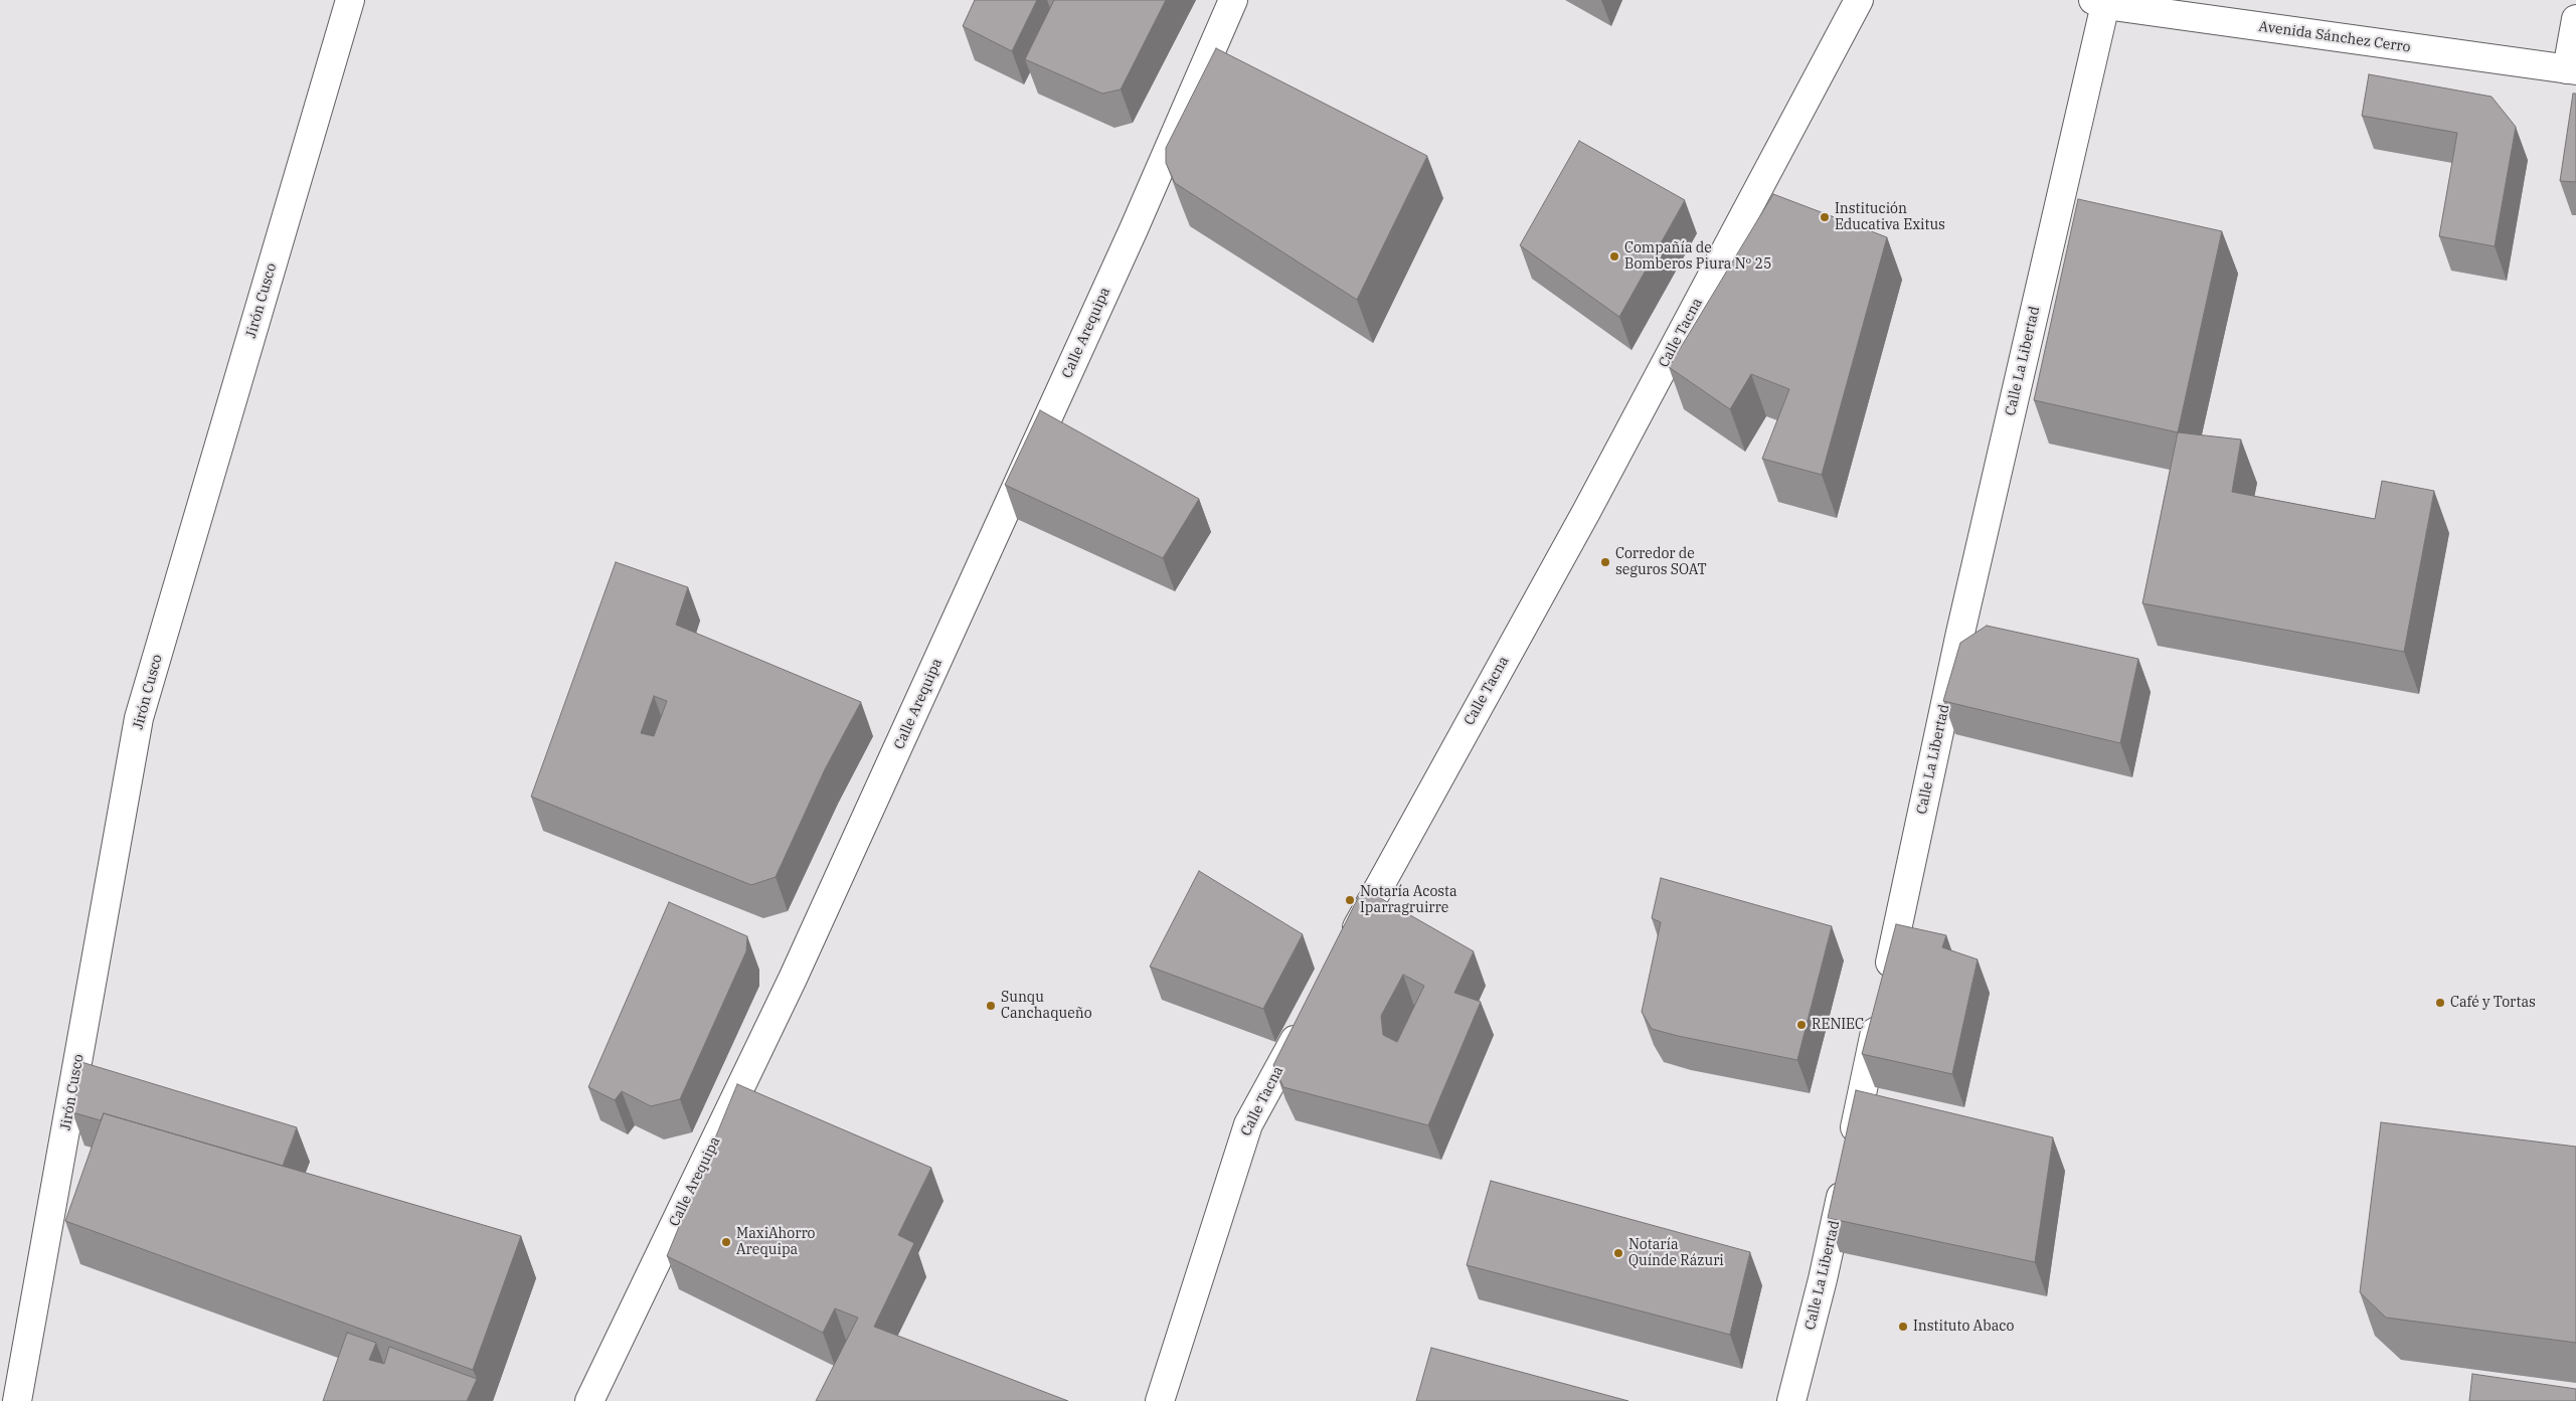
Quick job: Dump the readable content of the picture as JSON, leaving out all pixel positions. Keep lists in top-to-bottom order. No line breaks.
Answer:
{"streets":{"street":["Avenida Sánchez Cerro","Jirón Cusco","Calle Arequipa","Calle Tacna","Calle La Libertad"]},"crossings":[["Avenida Sánchez Cerro","Calle La Libertad"]],"places":["Institución Educativa Exitus","Compañía de Bomberos Piura Nº 25","Corredor de seguros SOAT","Notaría Acosta Iparragruirre","Café y Tortas","Sunqu Canchaqueño","RENIEC","MaxiAhorro Arequipa","Notaría Quínde Rázuri","Instituto Abaco"]}
